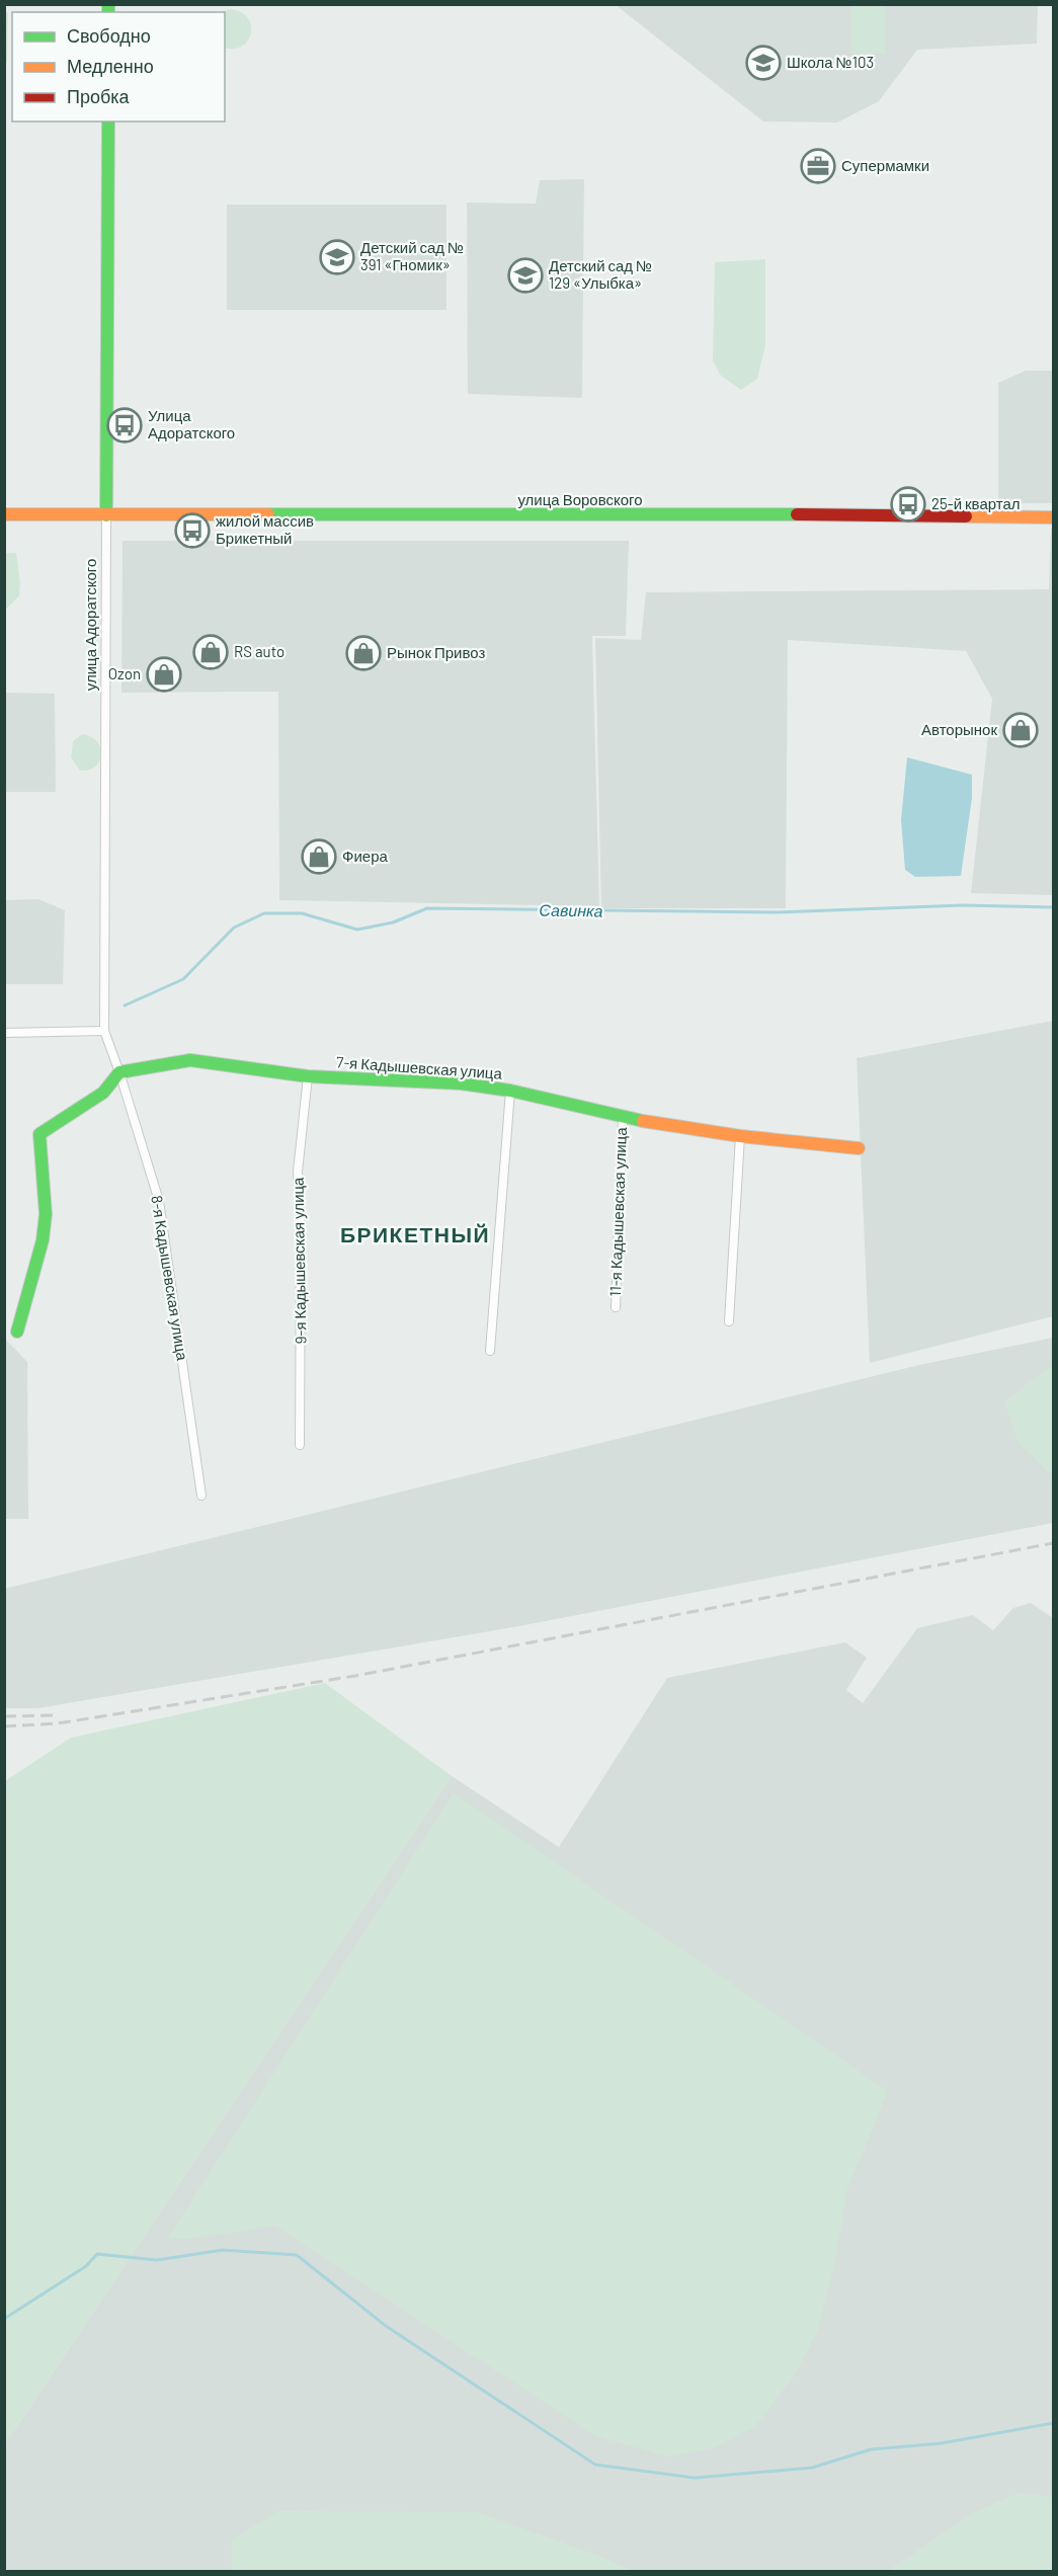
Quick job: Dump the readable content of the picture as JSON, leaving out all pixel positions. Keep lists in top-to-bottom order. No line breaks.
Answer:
{"streets":{"street":["улица Воровского","улица Адоратского","7-я Кадышевская улица","11-я Кадышевская улица","9-я Кадышевская улица","8-я Кадышевская улица"]},"crossings":[["улица Воровского","улица Адоратского"],["улица Адоратского","8-я Кадышевская улица"],["7-я Кадышевская улица","11-я Кадышевская улица"],["7-я Кадышевская улица","9-я Кадышевская улица"],["7-я Кадышевская улица","8-я Кадышевская улица"]],"districts":["БРИКЕТНЫЙ"],"water":["Савинка"],"places":{"school or university":["Школа №103","Детский сад № 391 «Гномик»","Детский сад № 129 «Улыбка»"],"office":["Супермамки"],"bus stop":["Улица Адоратского","25-й квартал","жилой массив Брикетный"],"shop":["RS auto","Рынок Привоз","Ozon","Авторынок","Фиера"]},"legend":["Свободно","Медленно","Пробка"]}
